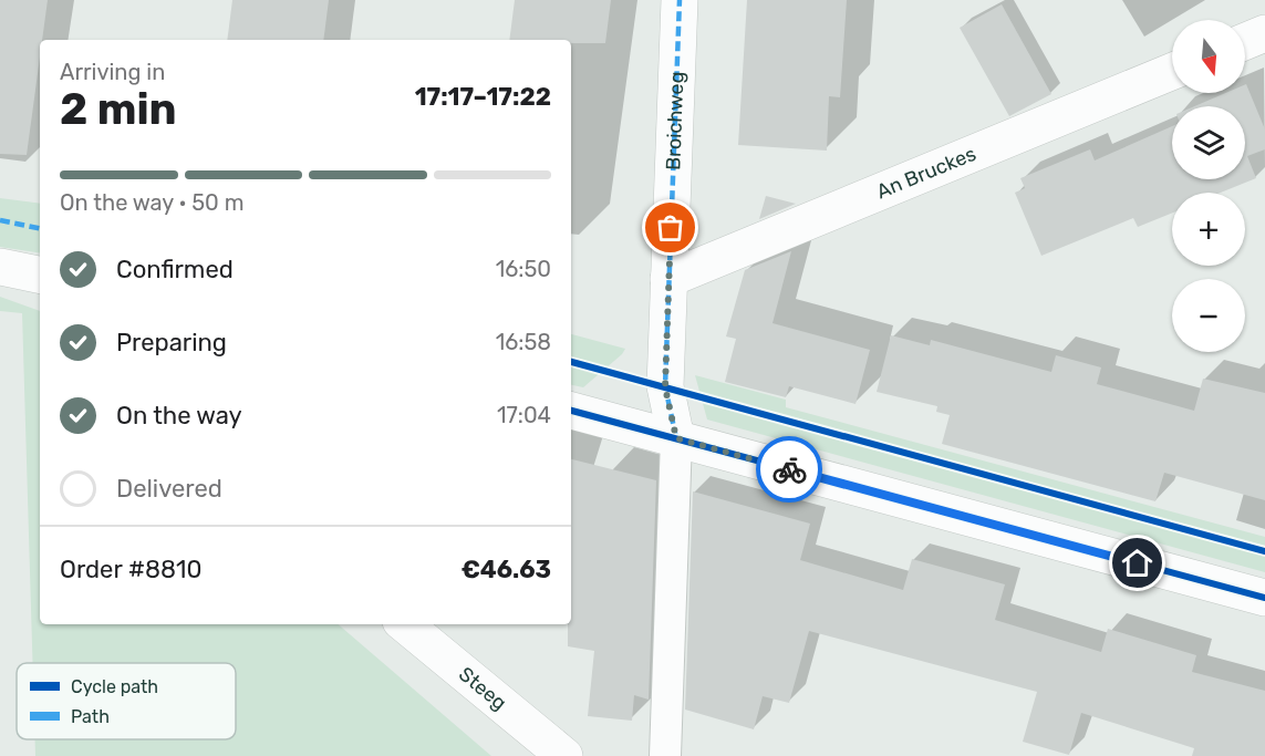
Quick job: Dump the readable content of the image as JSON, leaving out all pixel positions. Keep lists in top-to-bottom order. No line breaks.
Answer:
{"streets":{"street":["Broichweg","An Bruckes","Steeg"]},"crossings":[["Broichweg","An Bruckes"]],"legend":["Cycle path","Path"],"north":"bottom","page":{"map_buttons":["+","−"],"heading":["2 min","Arriving in","17:17–17:22"],"panel":["Order #8810","€46.63"],"bar":"On the way · 50 m","list":[["Confirmed","16:50"],["Preparing","16:58"],["On the way","17:04"],"Delivered"]}}
